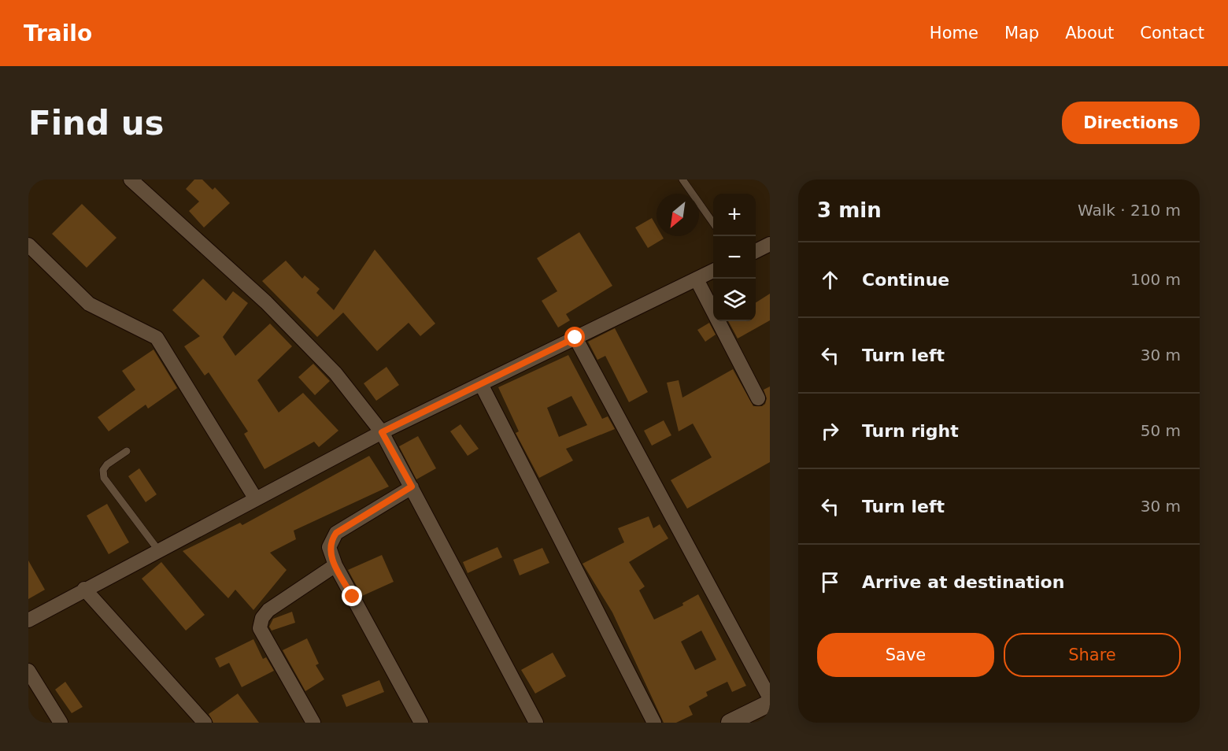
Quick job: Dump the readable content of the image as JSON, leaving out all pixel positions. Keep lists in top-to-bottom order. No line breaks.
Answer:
{"north":"bottom left","page":{"header":"Trailo","nav":["Home","Map","About","Contact"],"buttons":["Directions",["Save","Share"]],"title":"Find us","heading":["3 min","Walk · 210 m"],"map_buttons":["+","−"],"list":[["Continue","100 m"],["Turn left","30 m"],["Turn right","50 m"],["Turn left","30 m"],"Arrive at destination"]}}
